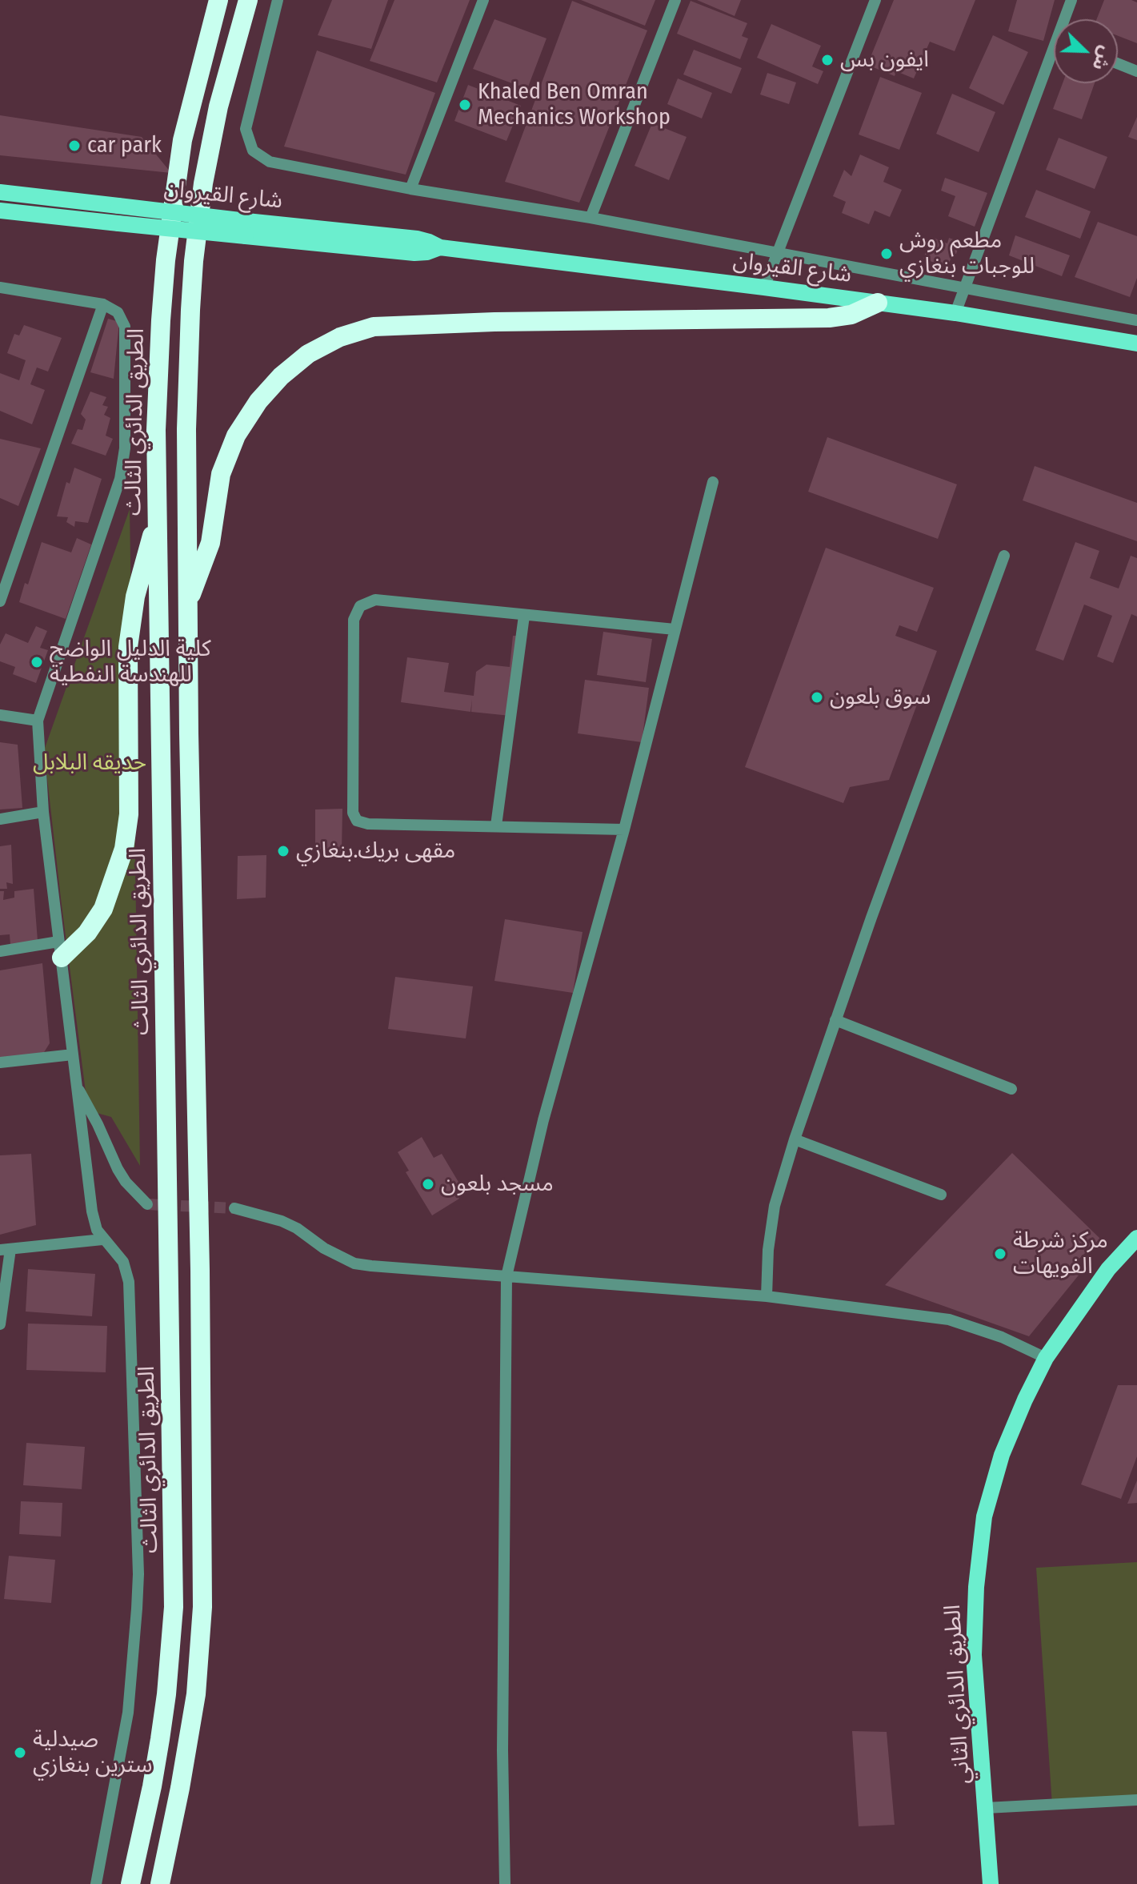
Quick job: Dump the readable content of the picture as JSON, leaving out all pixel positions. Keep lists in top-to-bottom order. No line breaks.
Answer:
{"streets":{"highway":["الطريق الدائري الثالث"],"main road":["شارع القيروان","الطريق الدائري الثاني"]},"parks":["حديقه البلابل"],"places":["ايفون بس","Khaled Ben Omran Mechanics Workshop","car park","مطعم روش للوجبات بنغازي","كلية الدليل الواضح للهندسة النفطية","سوق بلعون","مقهى بريك.بنغازي","مسجد بلعون","مركز شرطة الفويهات","صيدلية سترين بنغازي"],"north":"bottom right"}
